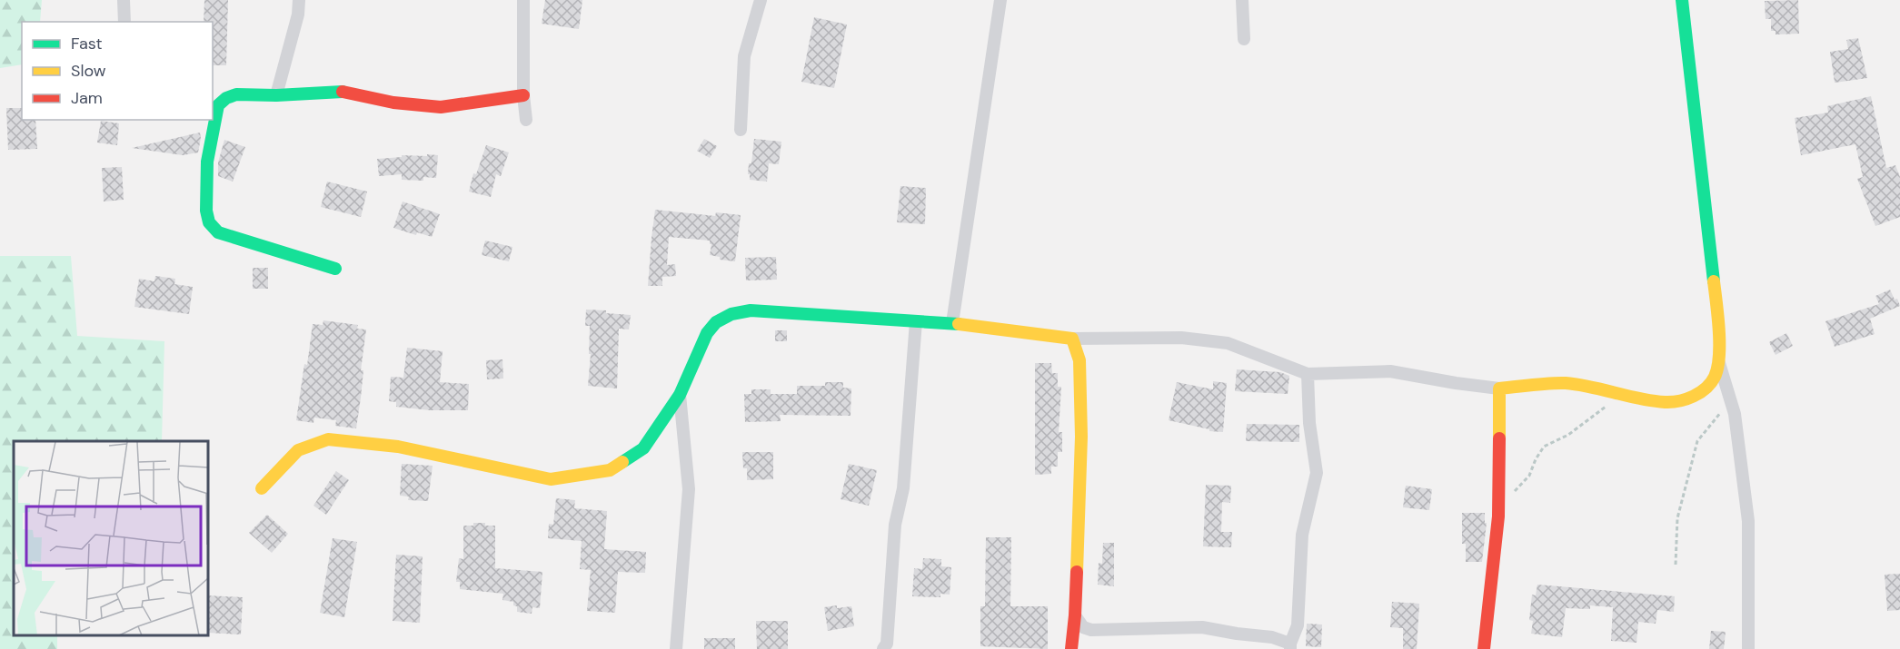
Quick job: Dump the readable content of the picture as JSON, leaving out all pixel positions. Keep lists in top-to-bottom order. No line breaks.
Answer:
{"legend":["Fast","Slow","Jam"]}
